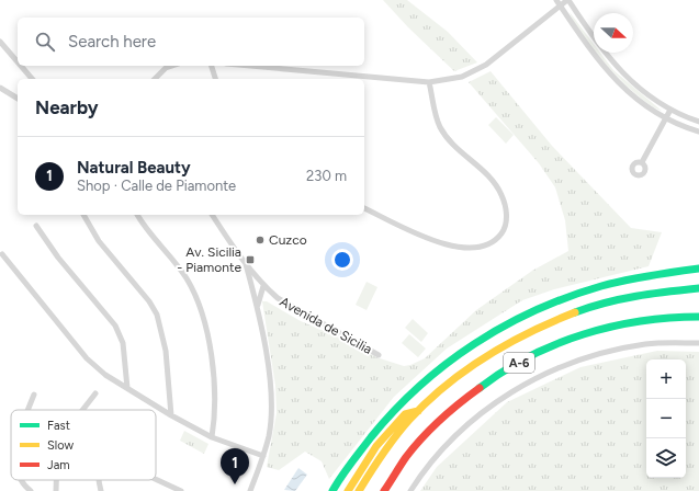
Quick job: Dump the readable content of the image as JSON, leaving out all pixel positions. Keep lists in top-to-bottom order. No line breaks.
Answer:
{"streets":{"main road":["A-6"],"street":["Avenida de Sicilia"]},"places":{"other":["Cuzco"],"transit":["Av. Sicilia - Piamonte"]},"legend":["Fast","Slow","Jam"],"north":"right","page":{"search":"Search here","heading":"Nearby","list":[{"mark":"1","name":"Natural Beauty","note":"Shop · Calle de Piamonte","value":"230 m"}],"map_buttons":["+","−"],"pins":"1"}}
